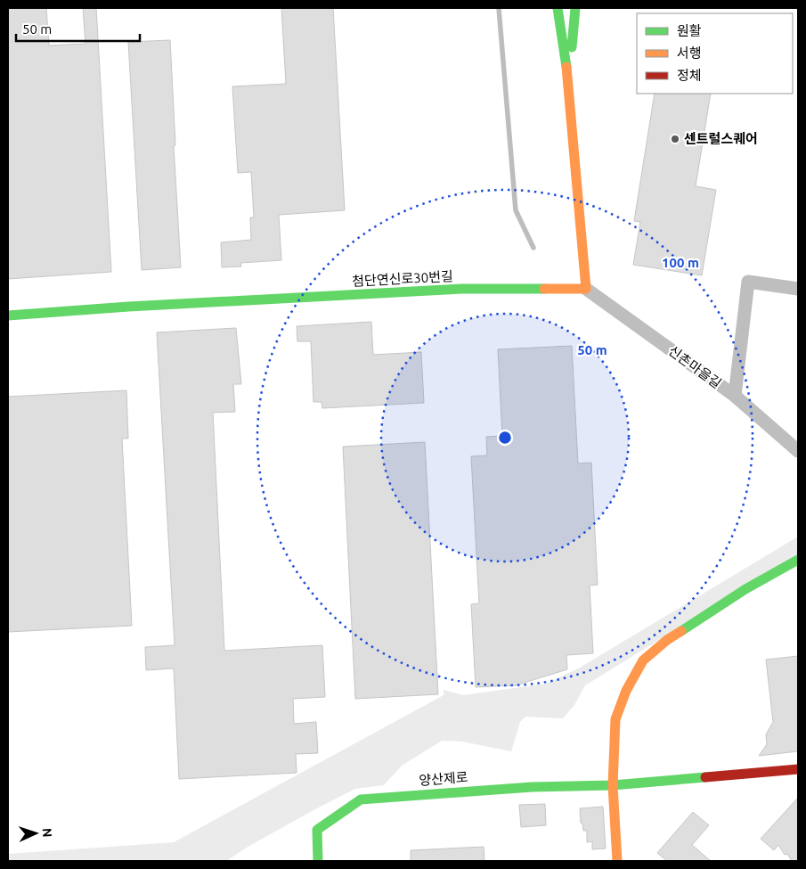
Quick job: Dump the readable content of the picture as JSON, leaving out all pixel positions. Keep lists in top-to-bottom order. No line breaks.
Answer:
{"streets":{"street":["첨단연신로30번길","신촌마을길","양산제로"]},"crossings":[["첨단연신로30번길","신촌마을길"]],"places":["센트럴스퀘어"],"legend":["원활","서행","정체"],"scale_bar":"50 m","north":"right","rings":["100 m","50 m"]}
